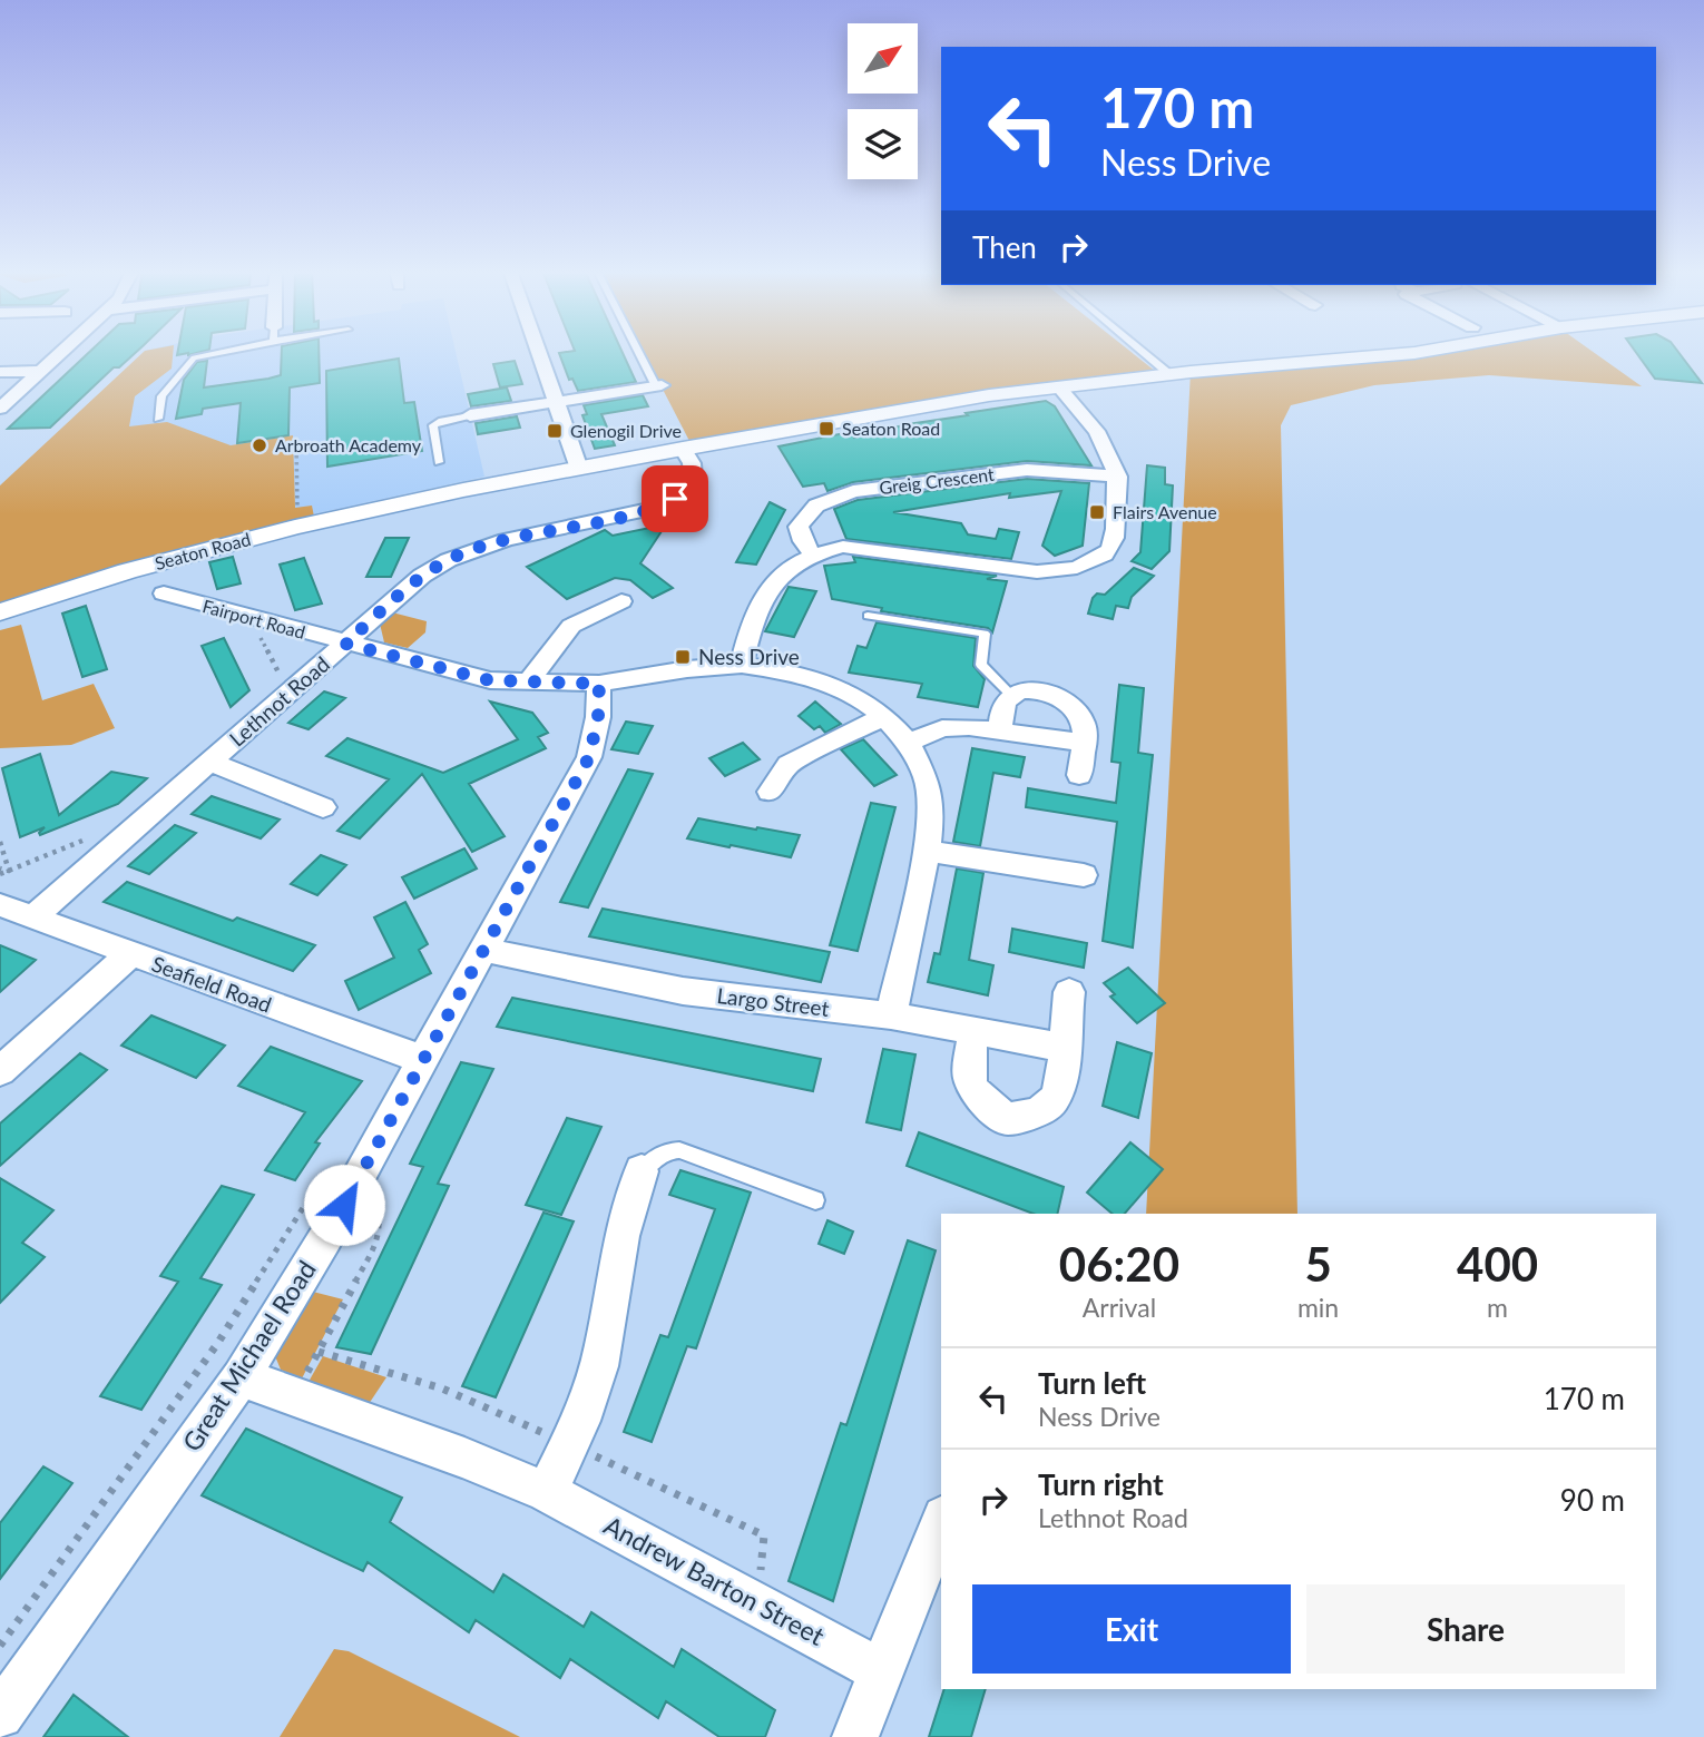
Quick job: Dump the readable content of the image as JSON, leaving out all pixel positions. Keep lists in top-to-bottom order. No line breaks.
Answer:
{"streets":{"street":["Greig Crescent","Seaton Road","Fairport Road","Lethnot Road","Seafield Road","Largo Street","Great Michael Road","Andrew Barton Street"]},"crossings":[["Seaton Road","Lethnot Road"],["Fairport Road","Lethnot Road"],["Lethnot Road","Seafield Road"],["Seafield Road","Great Michael Road"],["Largo Street","Great Michael Road"],["Great Michael Road","Andrew Barton Street"]],"places":{"transit":["Seaton Road","Glenogil Drive","Flairs Avenue","Ness Drive"],"other":["Arbroath Academy"]},"north":"top right","page":{"turn":["170 m","Ness Drive"],"then":"Then","eta":["06:20","Arrival","5","min","400","m"],"list":[{"name":"Turn left","note":"Ness Drive","value":"170 m"},{"name":"Turn right","note":"Lethnot Road","value":"90 m"}],"buttons":["Exit","Share"]}}
